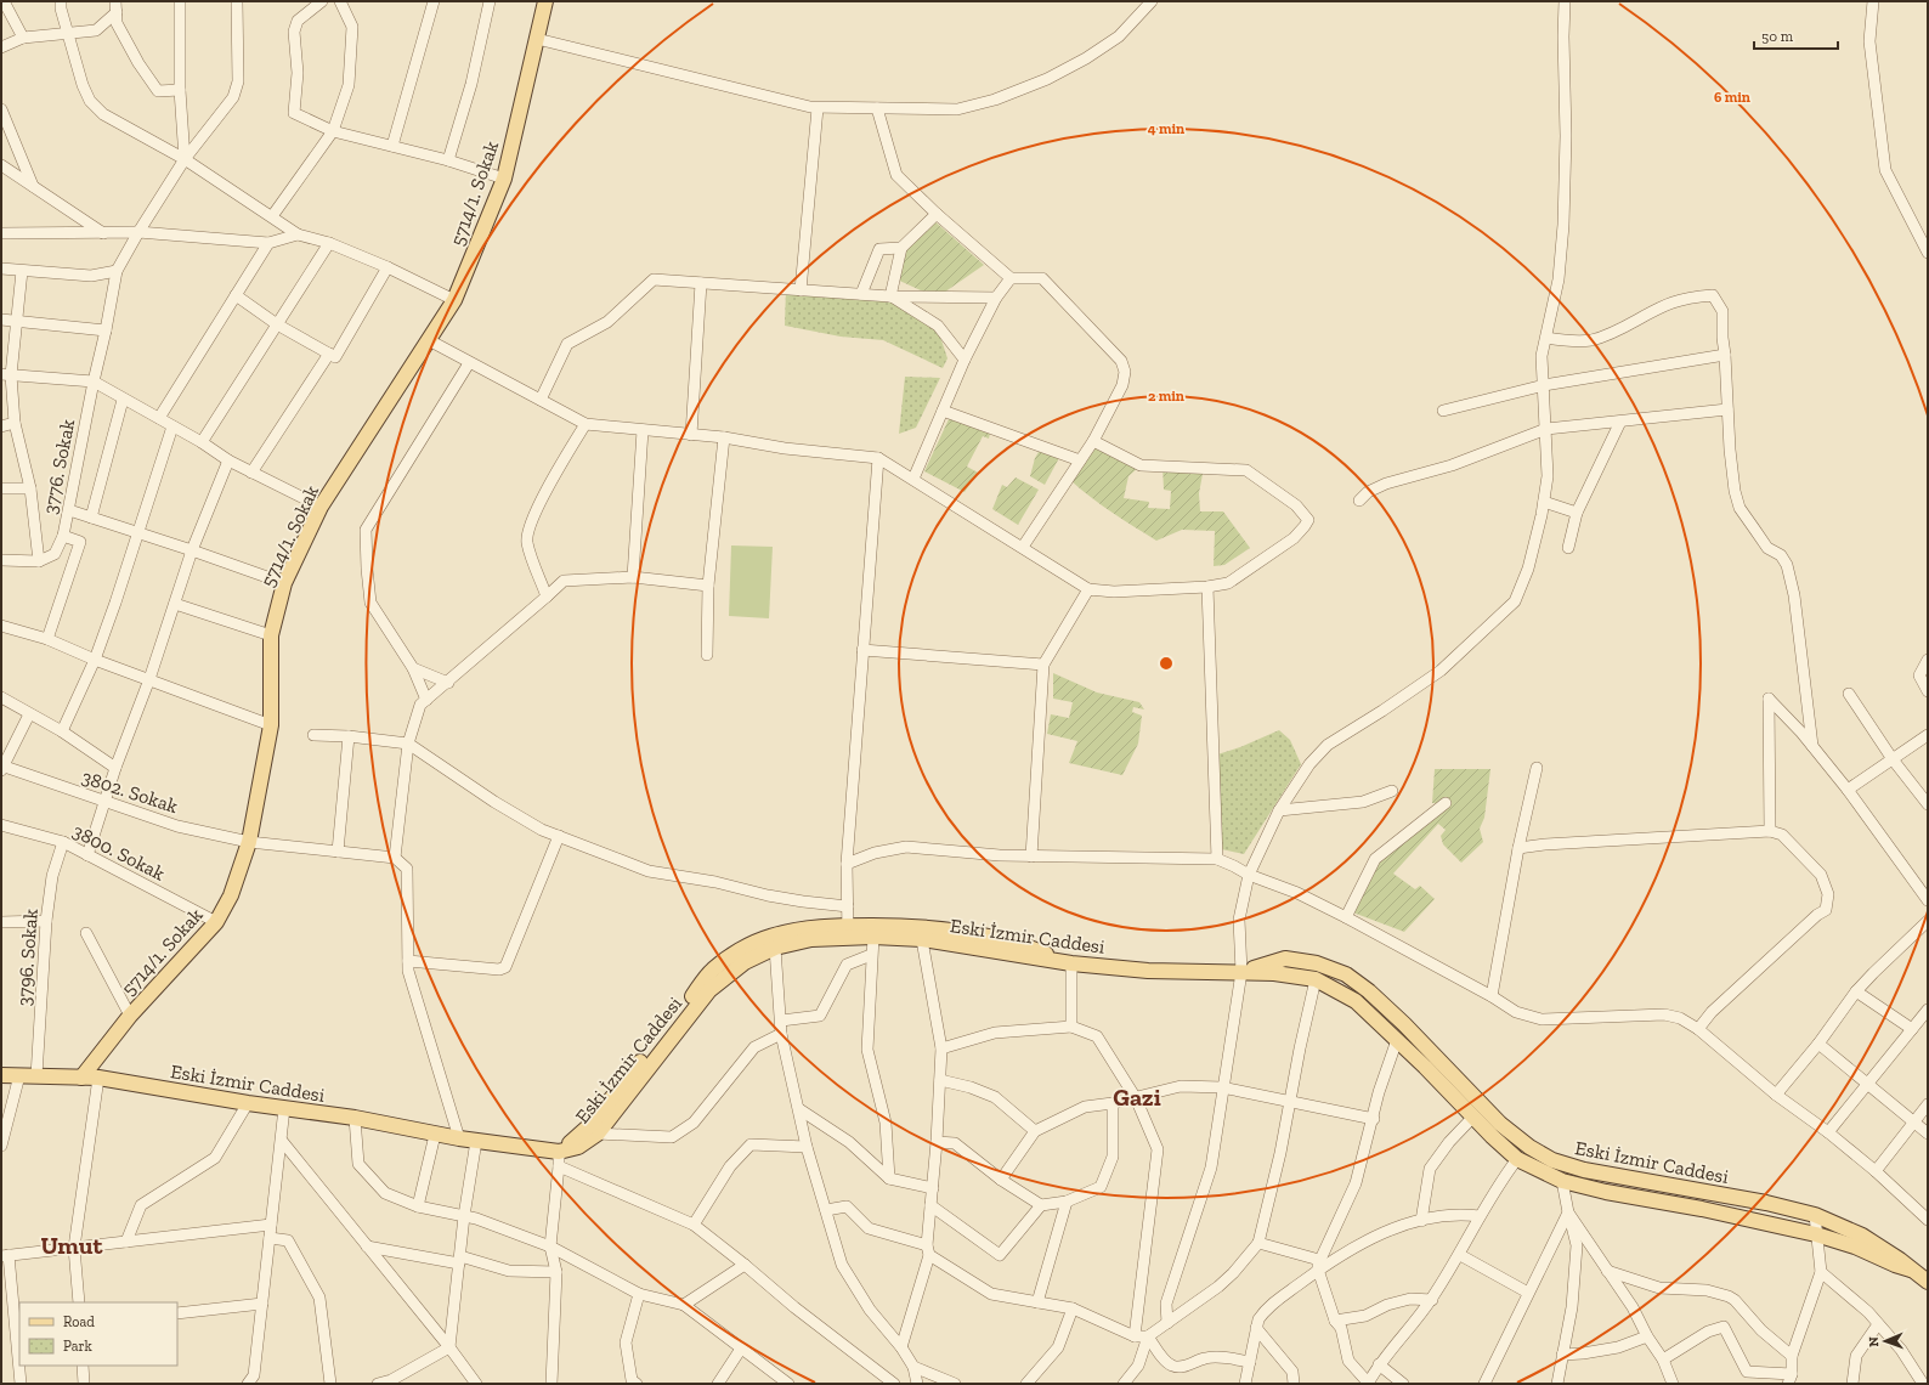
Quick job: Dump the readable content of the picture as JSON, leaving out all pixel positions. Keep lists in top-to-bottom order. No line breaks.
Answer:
{"streets":{"main road":["5714/1. Sokak","Eski İzmir Caddesi"],"street":["3776. Sokak","3802. Sokak","3800. Sokak","3796. Sokak"]},"crossings":[["5714/1. Sokak","3802. Sokak"],["5714/1. Sokak","3800. Sokak"],["5714/1. Sokak","Eski İzmir Caddesi"],["3800. Sokak","3796. Sokak"],["Eski İzmir Caddesi","3796. Sokak"]],"districts":["Gazi","Umut"],"legend":["Road","Park"],"scale_bar":"50 m","north":"left","rings":["6 min","4 min","2 min"]}
